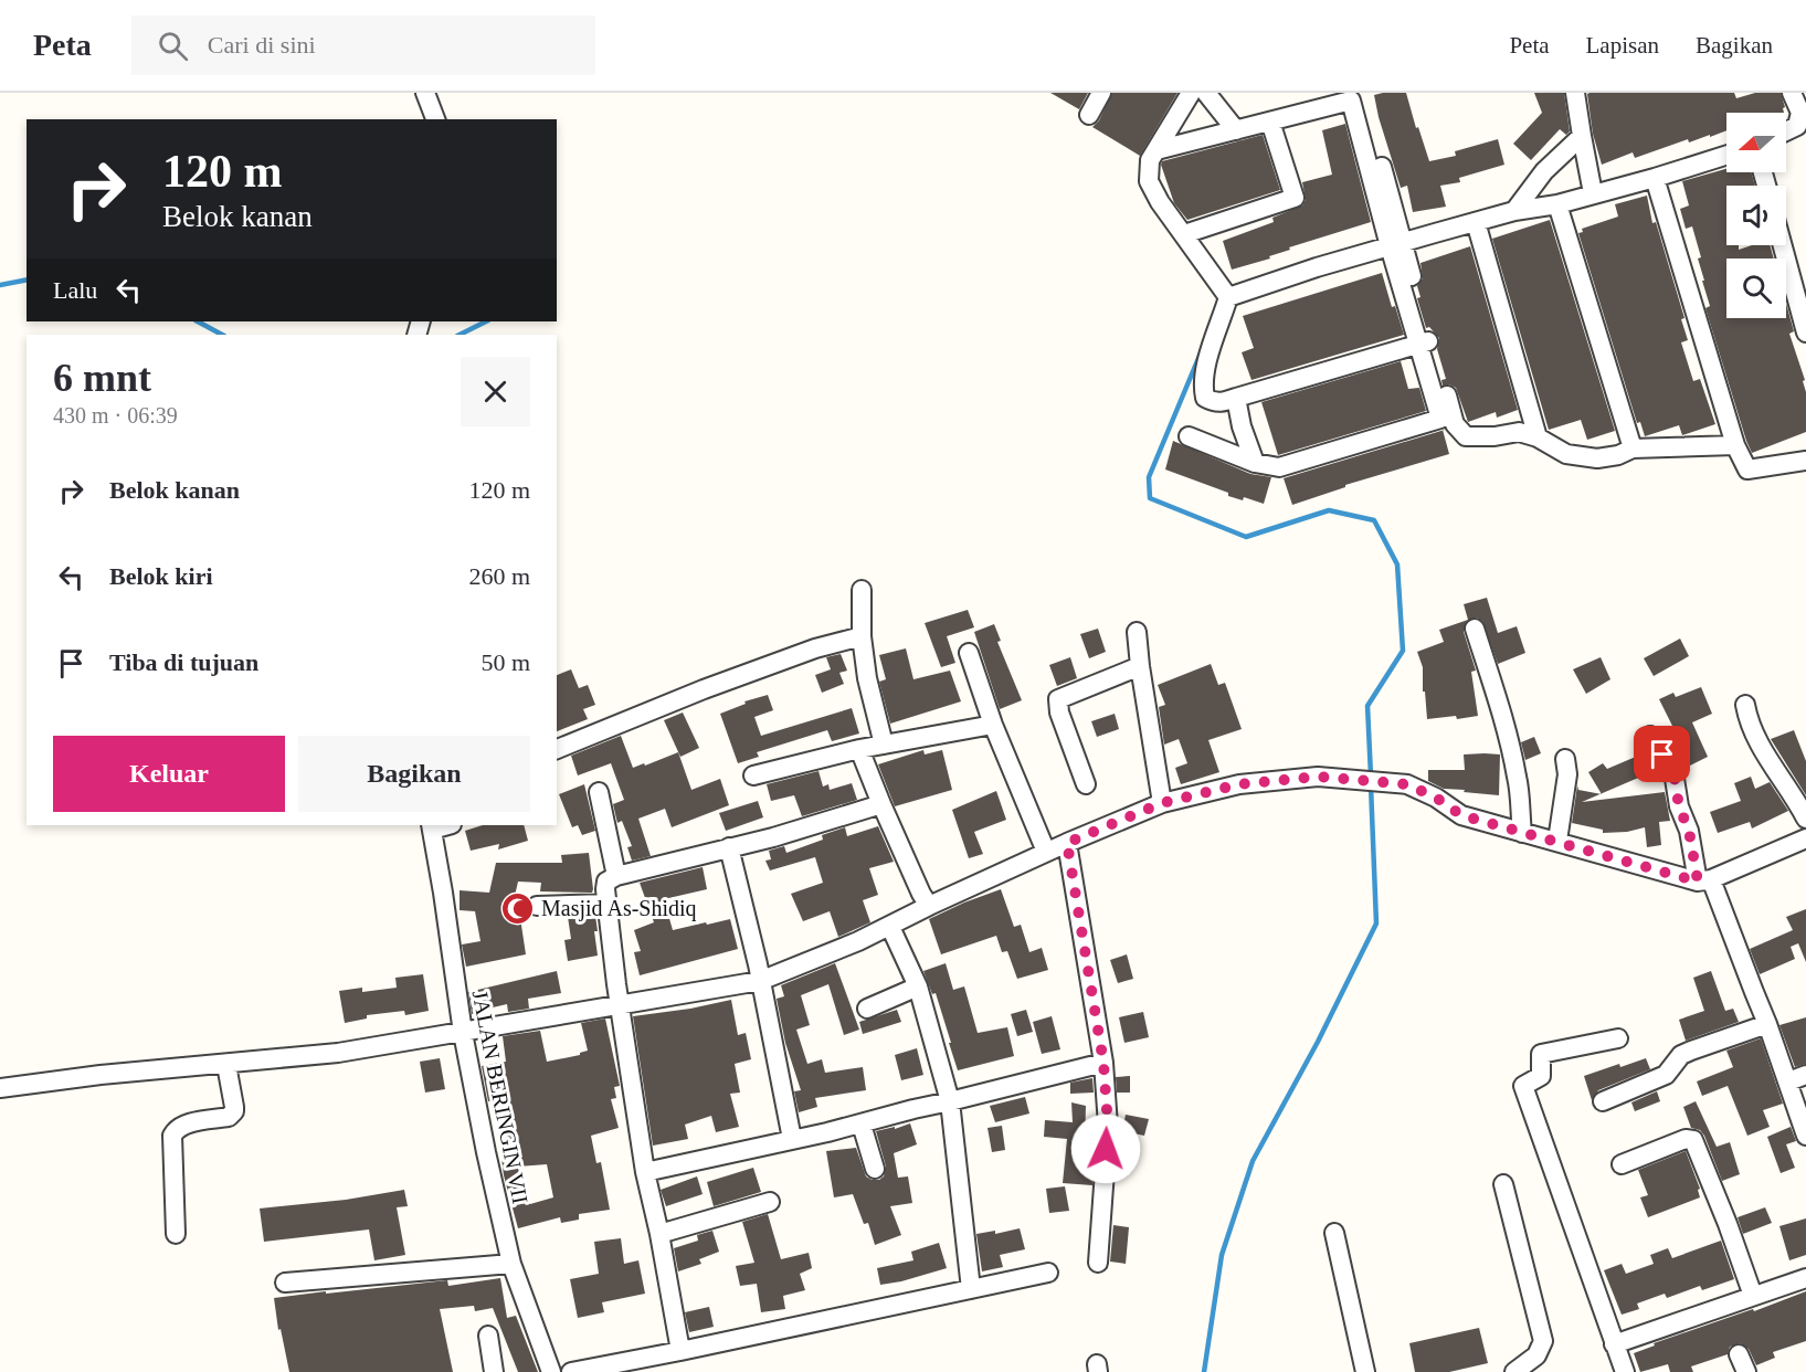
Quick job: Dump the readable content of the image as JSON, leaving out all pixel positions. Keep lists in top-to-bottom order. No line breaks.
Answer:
{"streets":{"street":["JALAN BERINGIN VII"]},"places":{"mosque":["Masjid As-Shidiq"]},"north":"left","page":{"header":"Peta","search":"Cari di sini","nav":["Peta","Lapisan","Bagikan"],"turn":["120 m","Belok kanan"],"then":"Lalu","heading":["6 mnt","430 m · 06:39"],"list":[{"name":"Belok kanan","value":"120 m"},{"name":"Belok kiri","value":"260 m"},{"name":"Tiba di tujuan","value":"50 m"}],"buttons":["Keluar","Bagikan"]}}
